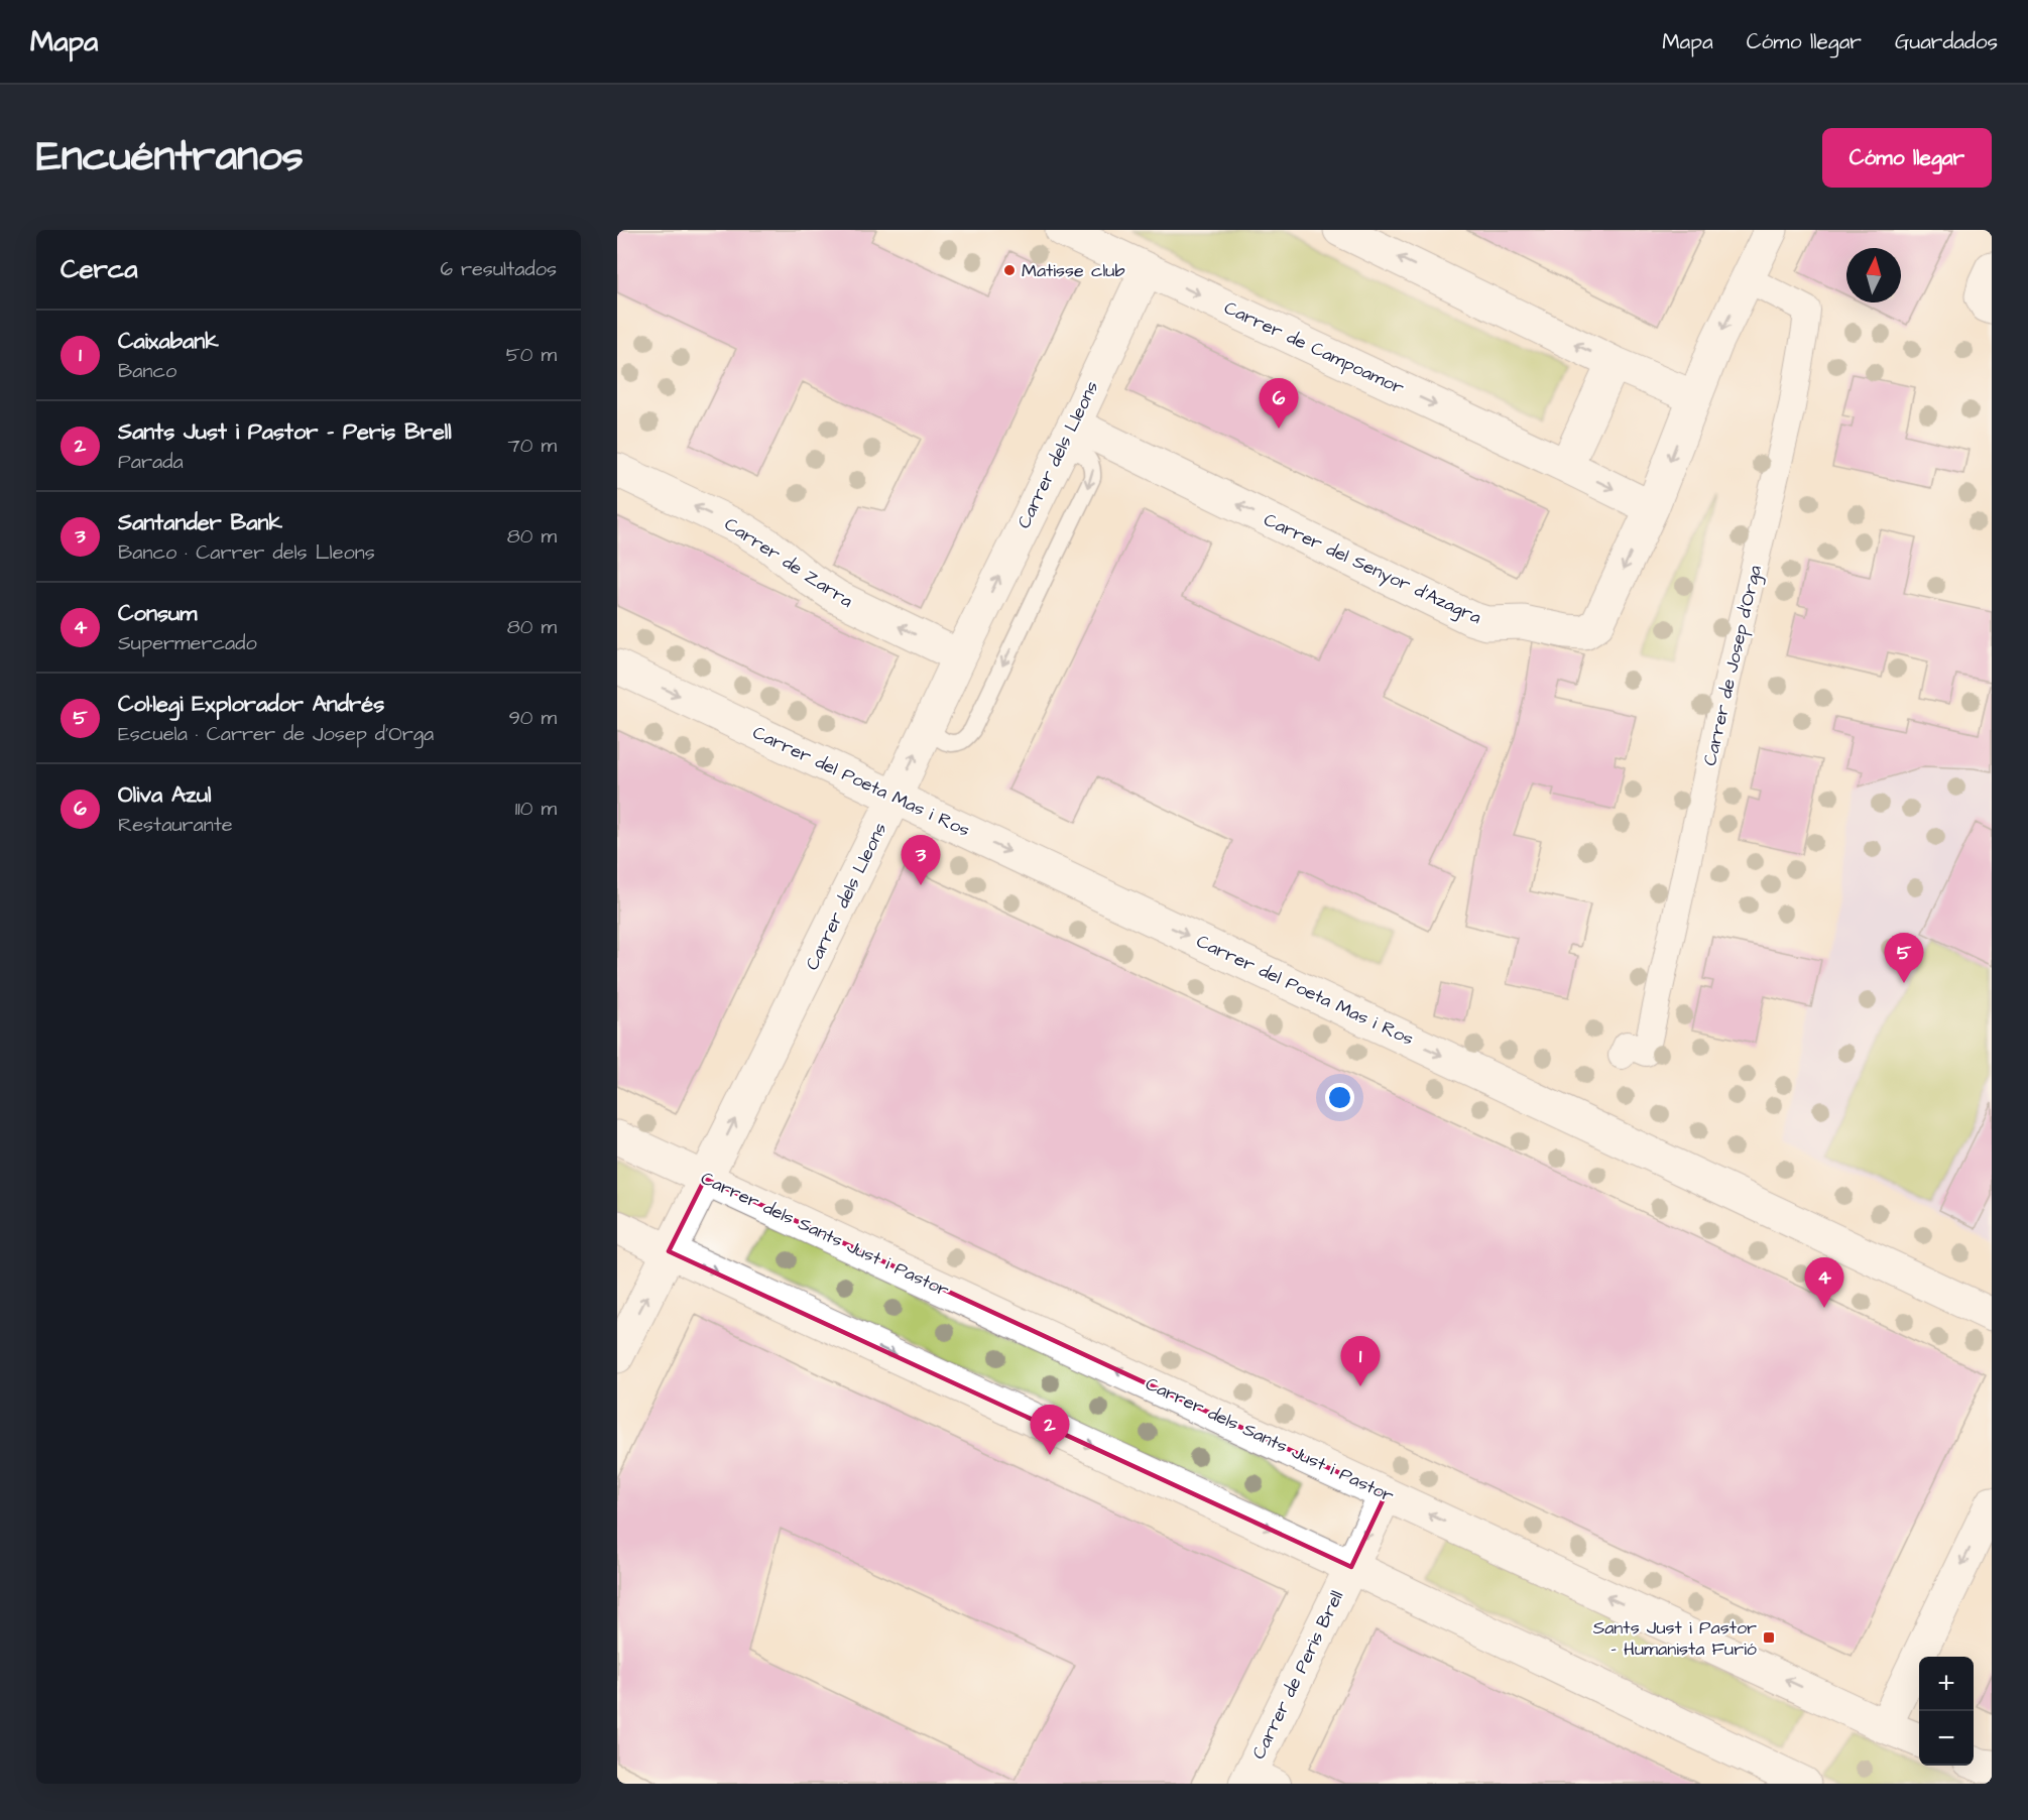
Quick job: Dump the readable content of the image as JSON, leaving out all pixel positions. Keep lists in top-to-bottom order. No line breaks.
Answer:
{"streets":{"street":["Carrer de Campoamor","Carrer dels Lleons","Carrer de Zarra","Carrer del Senyor d'Azagra","Carrer de Josep d'Orga","Carrer del Poeta Mas i Ros","Carrer dels Sants Just i Pastor","Carrer de Peris Brell"]},"crossings":[["Carrer de Campoamor","Carrer dels Lleons"],["Carrer de Campoamor","Carrer del Senyor d'Azagra"],["Carrer dels Lleons","Carrer de Zarra"],["Carrer dels Lleons","Carrer del Senyor d'Azagra"],["Carrer dels Lleons","Carrer del Poeta Mas i Ros"],["Carrer dels Lleons","Carrer dels Sants Just i Pastor"],["Carrer dels Sants Just i Pastor","Carrer de Peris Brell"]],"one_way":["Carrer dels Lleons","Carrer de Zarra","Carrer del Poeta Mas i Ros"],"places":{"other":["Matisse club"],"transit":["Sants Just i Pastor - Humanista Furió"]},"north":"top","page":{"header":"Mapa","nav":["Mapa","Cómo llegar","Guardados"],"title":"Encuéntranos","buttons":"Cómo llegar","heading":["Cerca","6 resultados"],"list":[{"mark":"1","name":"Caixabank","note":"Banco","value":"50 m"},{"mark":"2","name":"Sants Just i Pastor - Peris Brell","note":"Parada","value":"70 m"},{"mark":"3","name":"Santander Bank","note":"Banco · Carrer dels Lleons","value":"80 m"},{"mark":"4","name":"Consum","note":"Supermercado","value":"80 m"},{"mark":"5","name":"Col·legi Explorador Andrés","note":"Escuela · Carrer de Josep d'Orga","value":"90 m"},{"mark":"6","name":"Oliva Azul","note":"Restaurante","value":"110 m"}],"pins":["6","3","5","4","1","2"],"map_buttons":["+","−"]}}
